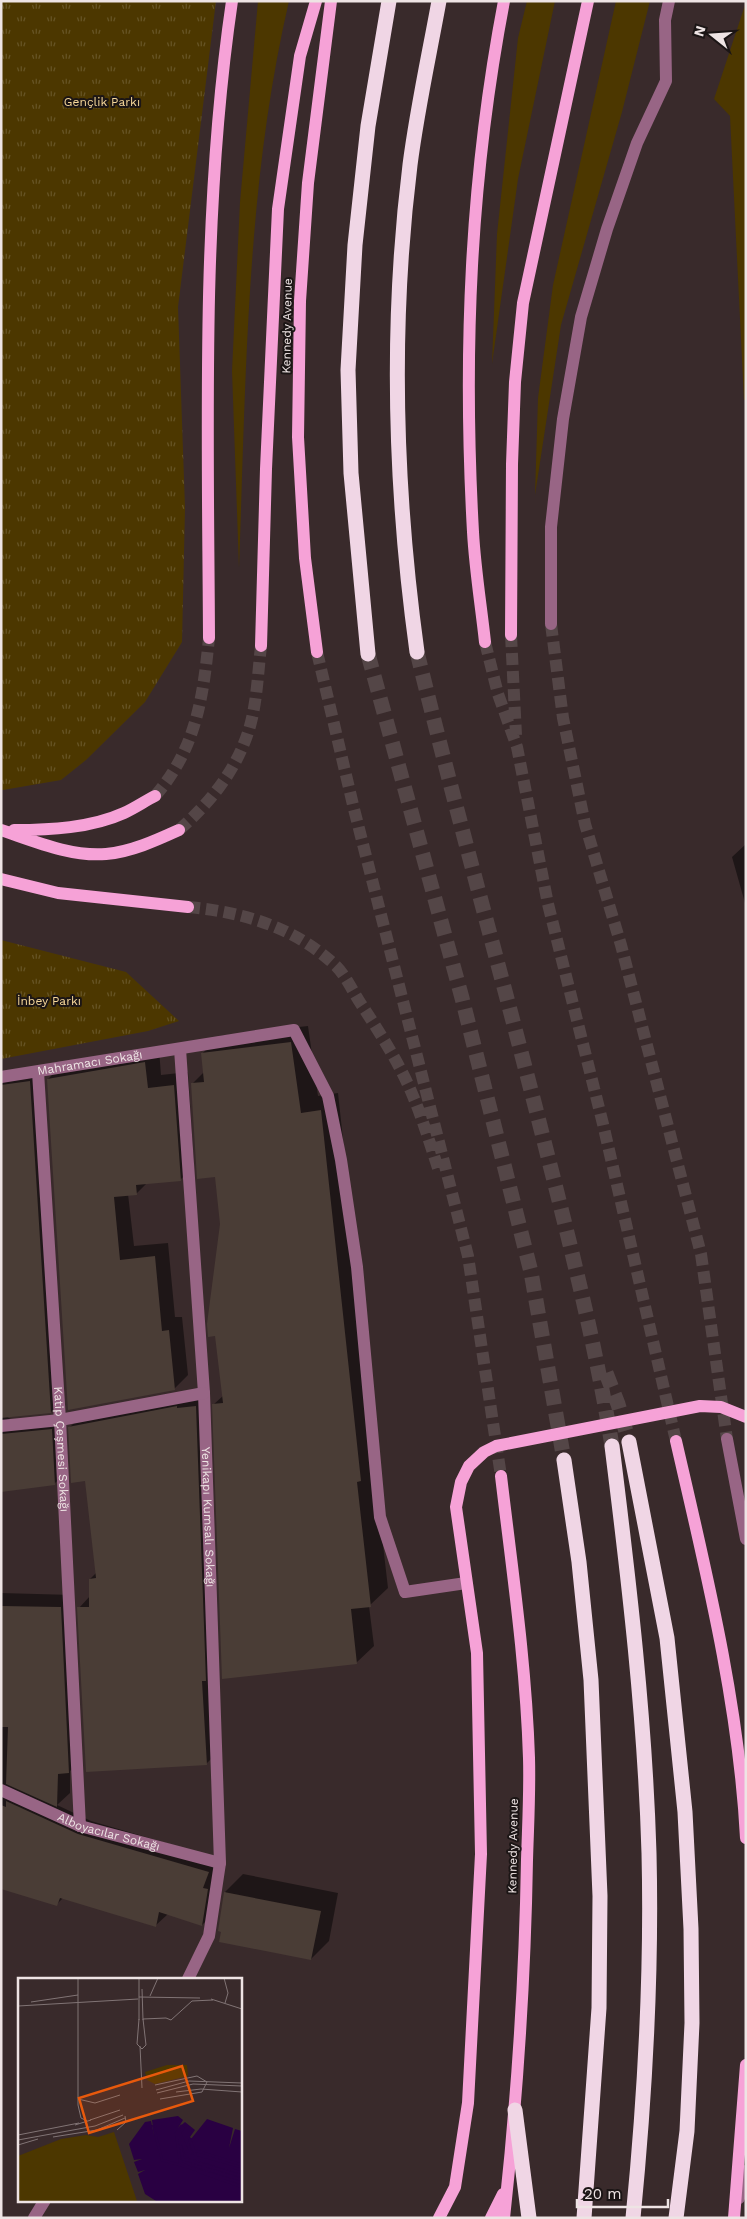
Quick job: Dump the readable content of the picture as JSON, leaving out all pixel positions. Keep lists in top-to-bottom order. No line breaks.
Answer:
{"streets":{"main road":["Kennedy Avenue"],"street":["Mahramacı Sokağı","Katip Çeşmesi Sokağı","Yenikapı Kumsalı Sokağı","Alboyacılar Sokağı"]},"crossings":[["Mahramacı Sokağı","Katip Çeşmesi Sokağı"],["Mahramacı Sokağı","Yenikapı Kumsalı Sokağı"],["Katip Çeşmesi Sokağı","Alboyacılar Sokağı"],["Yenikapı Kumsalı Sokağı","Alboyacılar Sokağı"]],"parks":["Gençlik Parkı","İnbey Parkı"],"scale_bar":"20 m","north":"left"}
